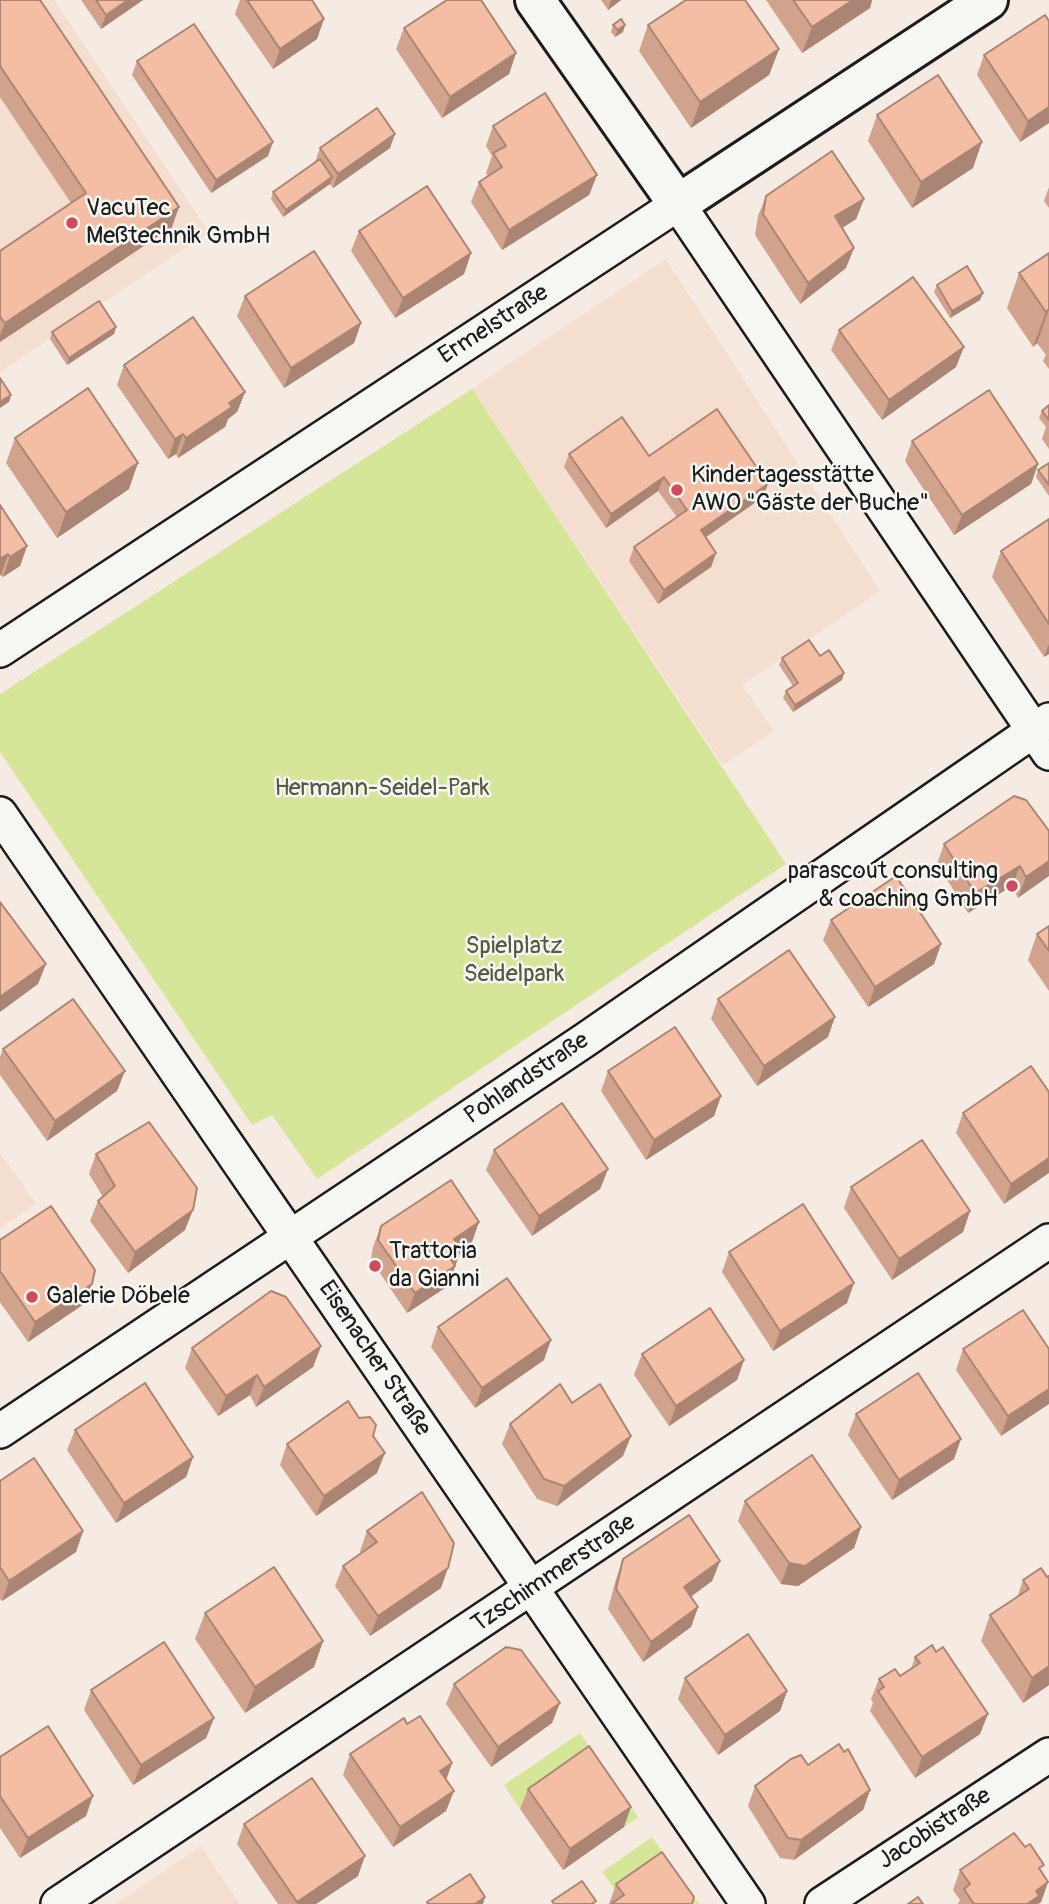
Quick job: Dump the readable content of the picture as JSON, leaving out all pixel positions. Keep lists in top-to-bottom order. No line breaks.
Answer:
{"streets":{"street":["Ermelstraße","Pohlandstraße","Eisenacher Straße","Tzschimmerstraße","Jacobistraße"]},"crossings":[["Pohlandstraße","Eisenacher Straße"],["Eisenacher Straße","Tzschimmerstraße"]],"parks":["Hermann-Seidel-Park","Spielplatz Seidelpark"],"places":["VacuTec Meßtechnik GmbH","Kindertagesstätte AWO \"Gäste der Buche\"","parascout consulting & coaching GmbH","Trattoria da Gianni","Galerie Döbele"]}
